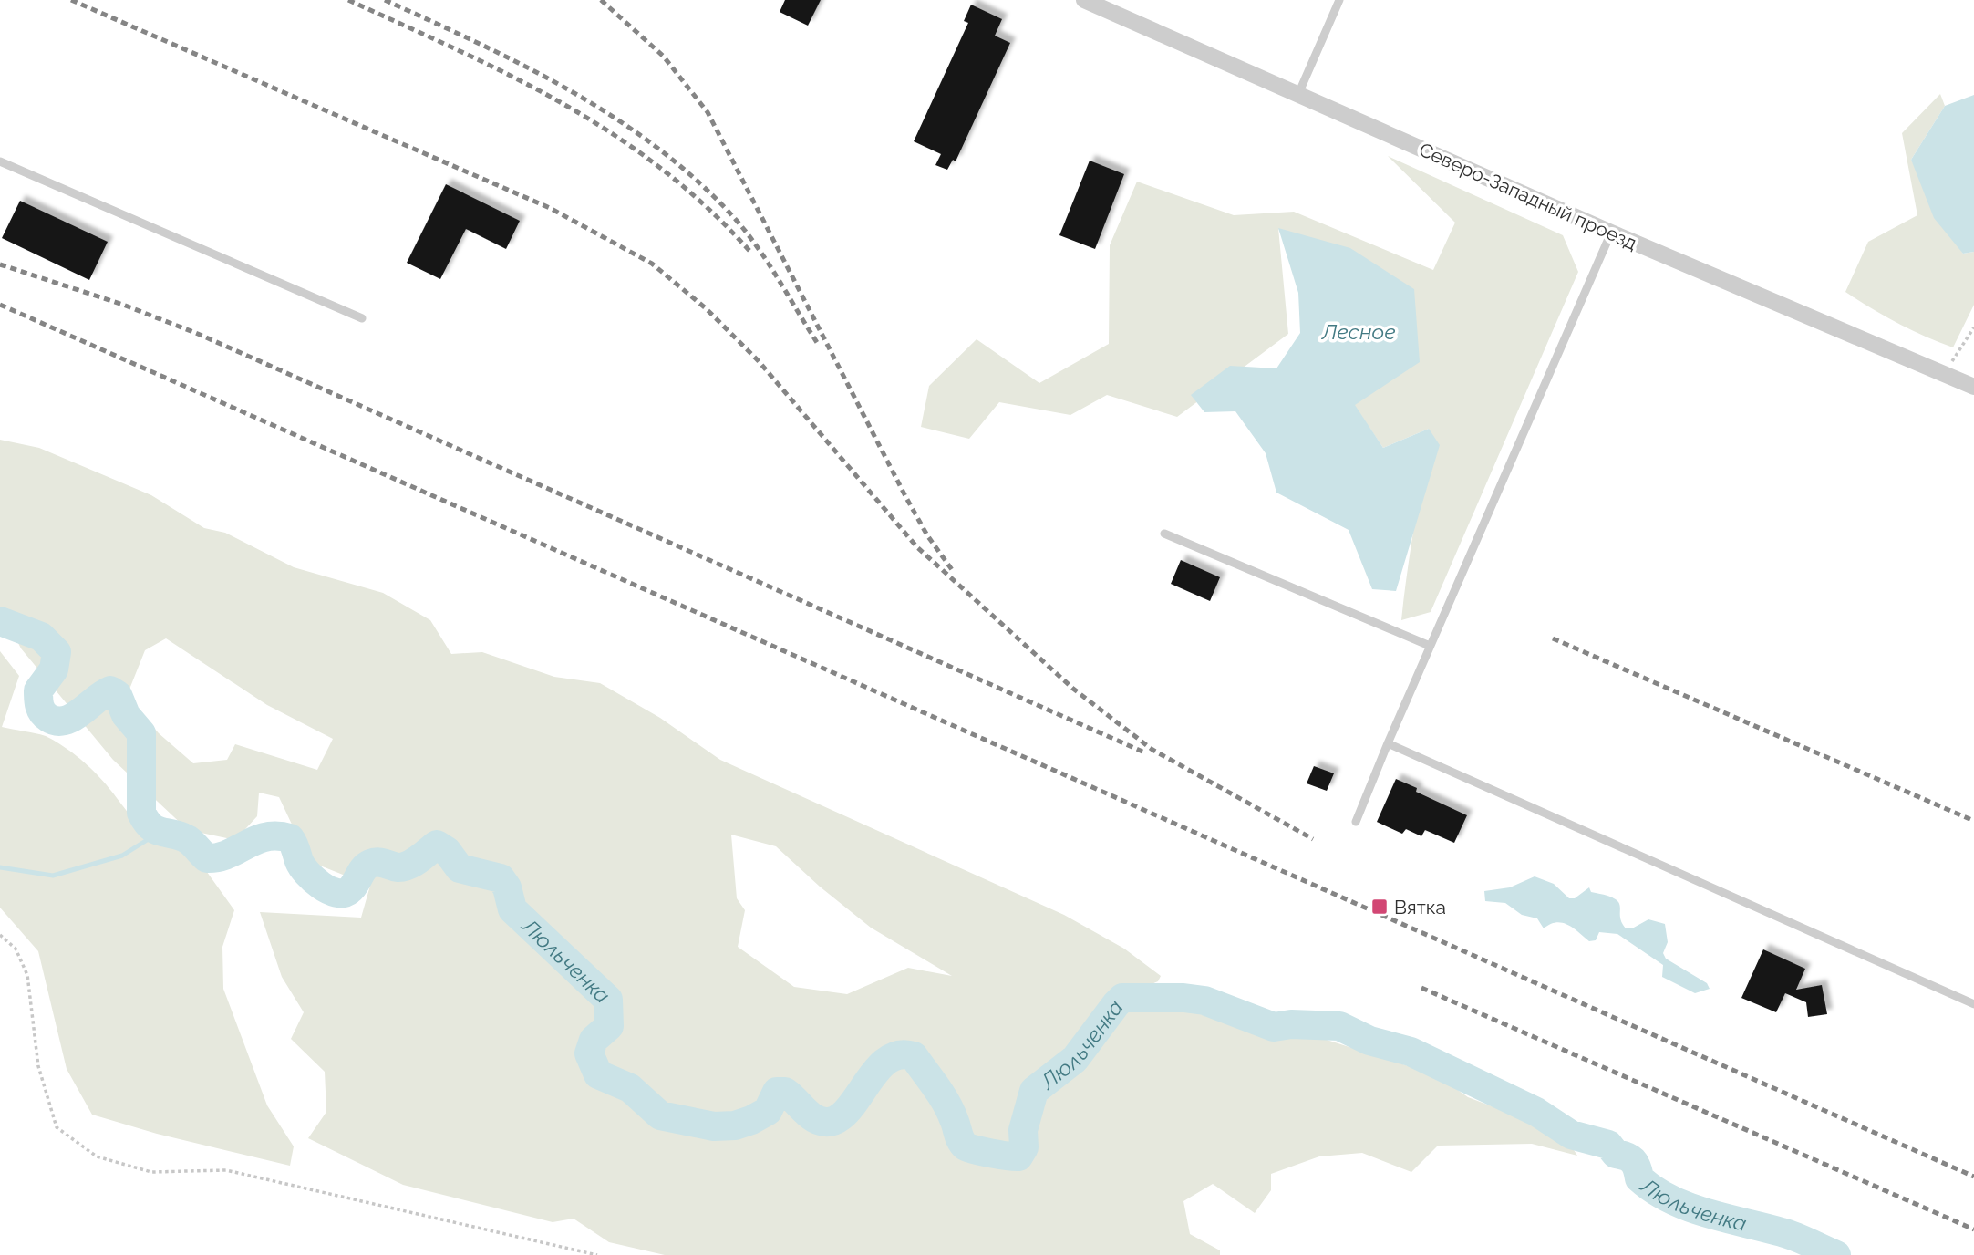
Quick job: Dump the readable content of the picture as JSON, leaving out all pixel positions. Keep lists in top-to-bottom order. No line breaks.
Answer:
{"streets":{"street":["Северо-Западный проезд"]},"water":["Лесное","Люльченка"],"places":{"transit":["Вятка"]}}
